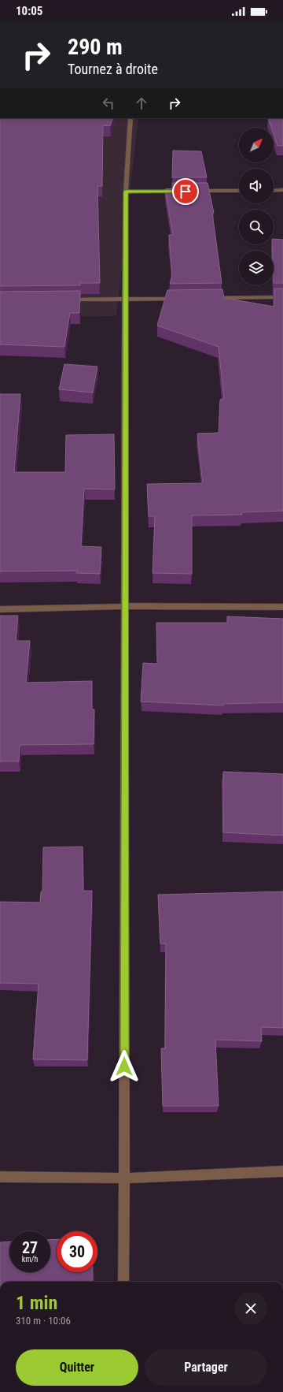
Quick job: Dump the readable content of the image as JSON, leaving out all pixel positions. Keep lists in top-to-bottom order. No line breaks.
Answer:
{"north":"top right","page":{"status":"10:05","turn":["290 m","Tournez à droite"],"speed":"27 km/h","limit":"30","heading":["1 min","310 m · 10:06"],"buttons":["Quitter","Partager"]}}
